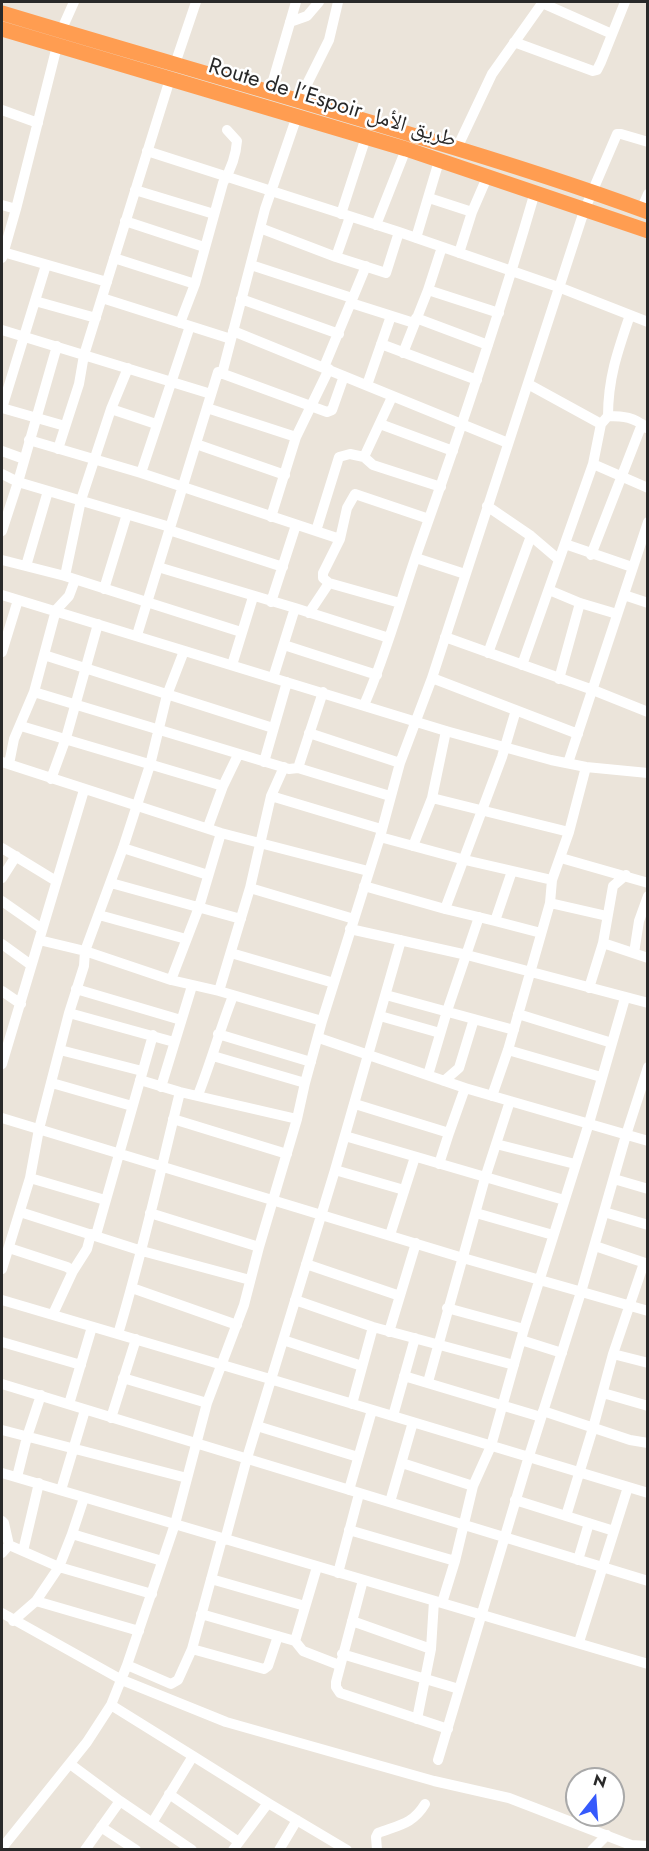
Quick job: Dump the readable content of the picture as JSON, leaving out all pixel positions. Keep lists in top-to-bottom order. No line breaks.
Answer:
{"streets":{"highway":["Route de l’Espoir طريق الأمل"]},"north":"top"}
